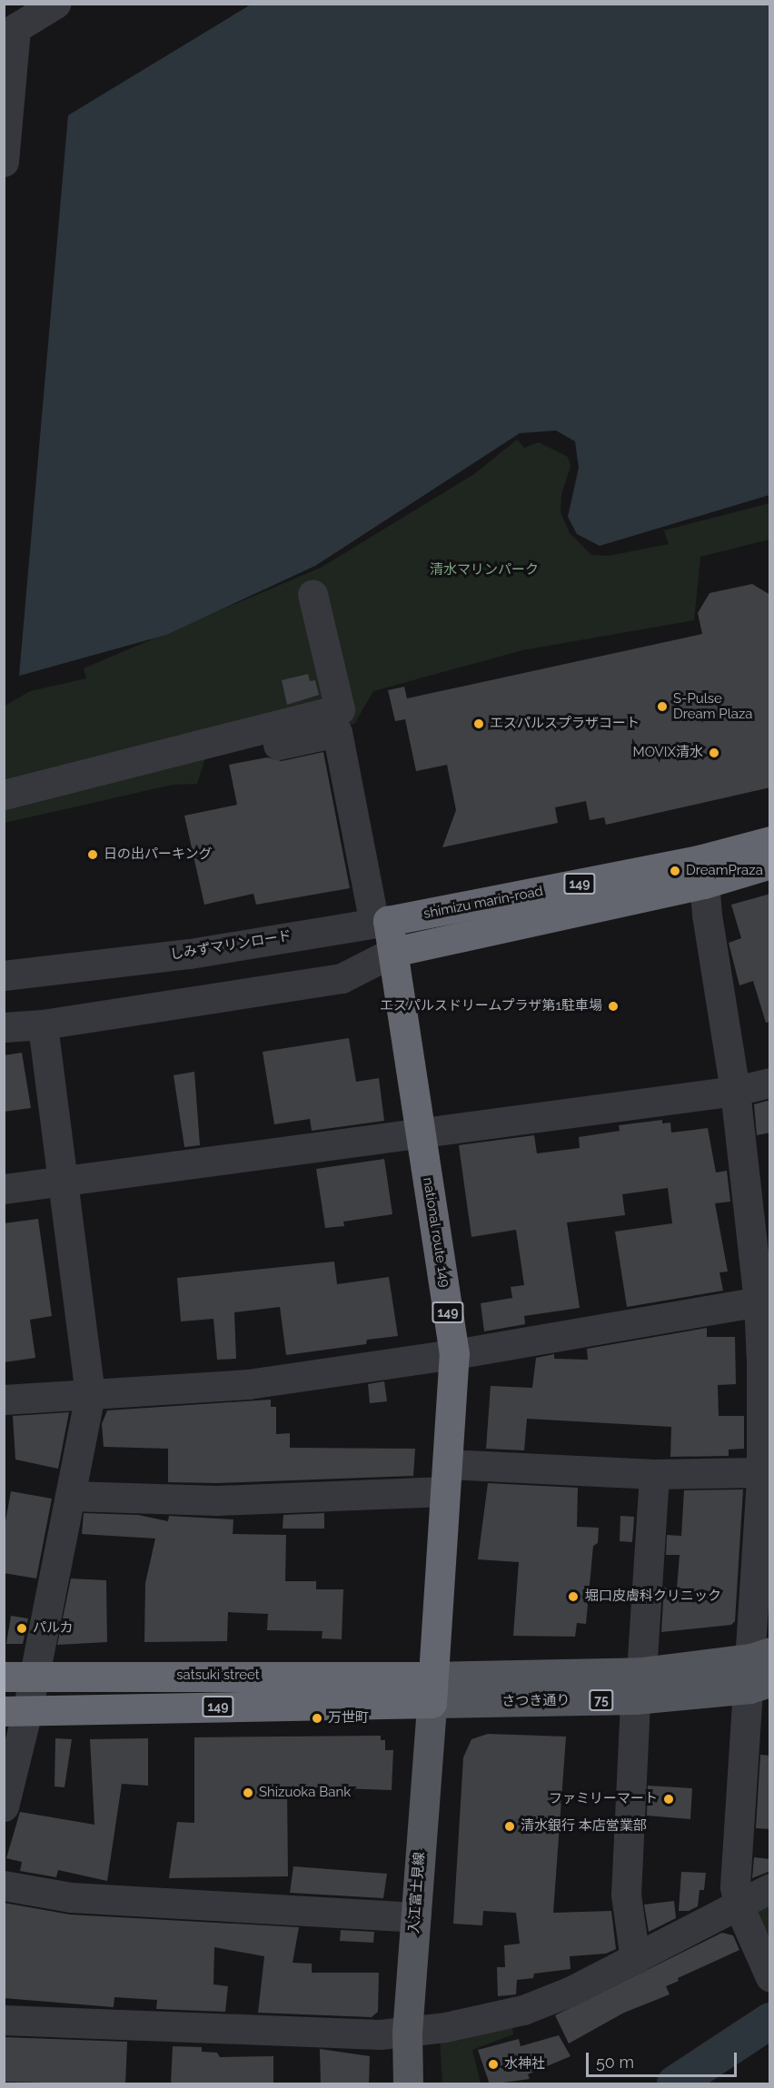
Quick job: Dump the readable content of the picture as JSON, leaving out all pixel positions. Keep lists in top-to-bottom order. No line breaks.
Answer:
{"streets":{"highway":["149","shimizu marin-road","national route 149","satsuki street"],"main road":["75","さつき通り","入江富士見線"],"street":["しみずマリンロード"]},"crossings":[["149","shimizu marin-road"],["149","national route 149"],["149","satsuki street"],["149","さつき通り"],["149","入江富士見線"],["shimizu marin-road","しみずマリンロード"],["shimizu marin-road","national route 149"],["しみずマリンロード","national route 149"],["national route 149","satsuki street"],["national route 149","さつき通り"],["national route 149","入江富士見線"],["satsuki street","さつき通り"],["satsuki street","入江富士見線"],["さつき通り","入江富士見線"]],"parks":["清水マリンパーク"],"places":["S-Pulse Dream Plaza","エスパルスプラザコート","MOVIX清水","日の出パーキング","DreamPraza","エスパルスドリームプラザ第1駐車場","堀口皮膚科クリニック","パルカ","万世町","Shizuoka Bank","ファミリーマート","清水銀行 本店営業部","水神社"],"scale_bar":"50 m"}
